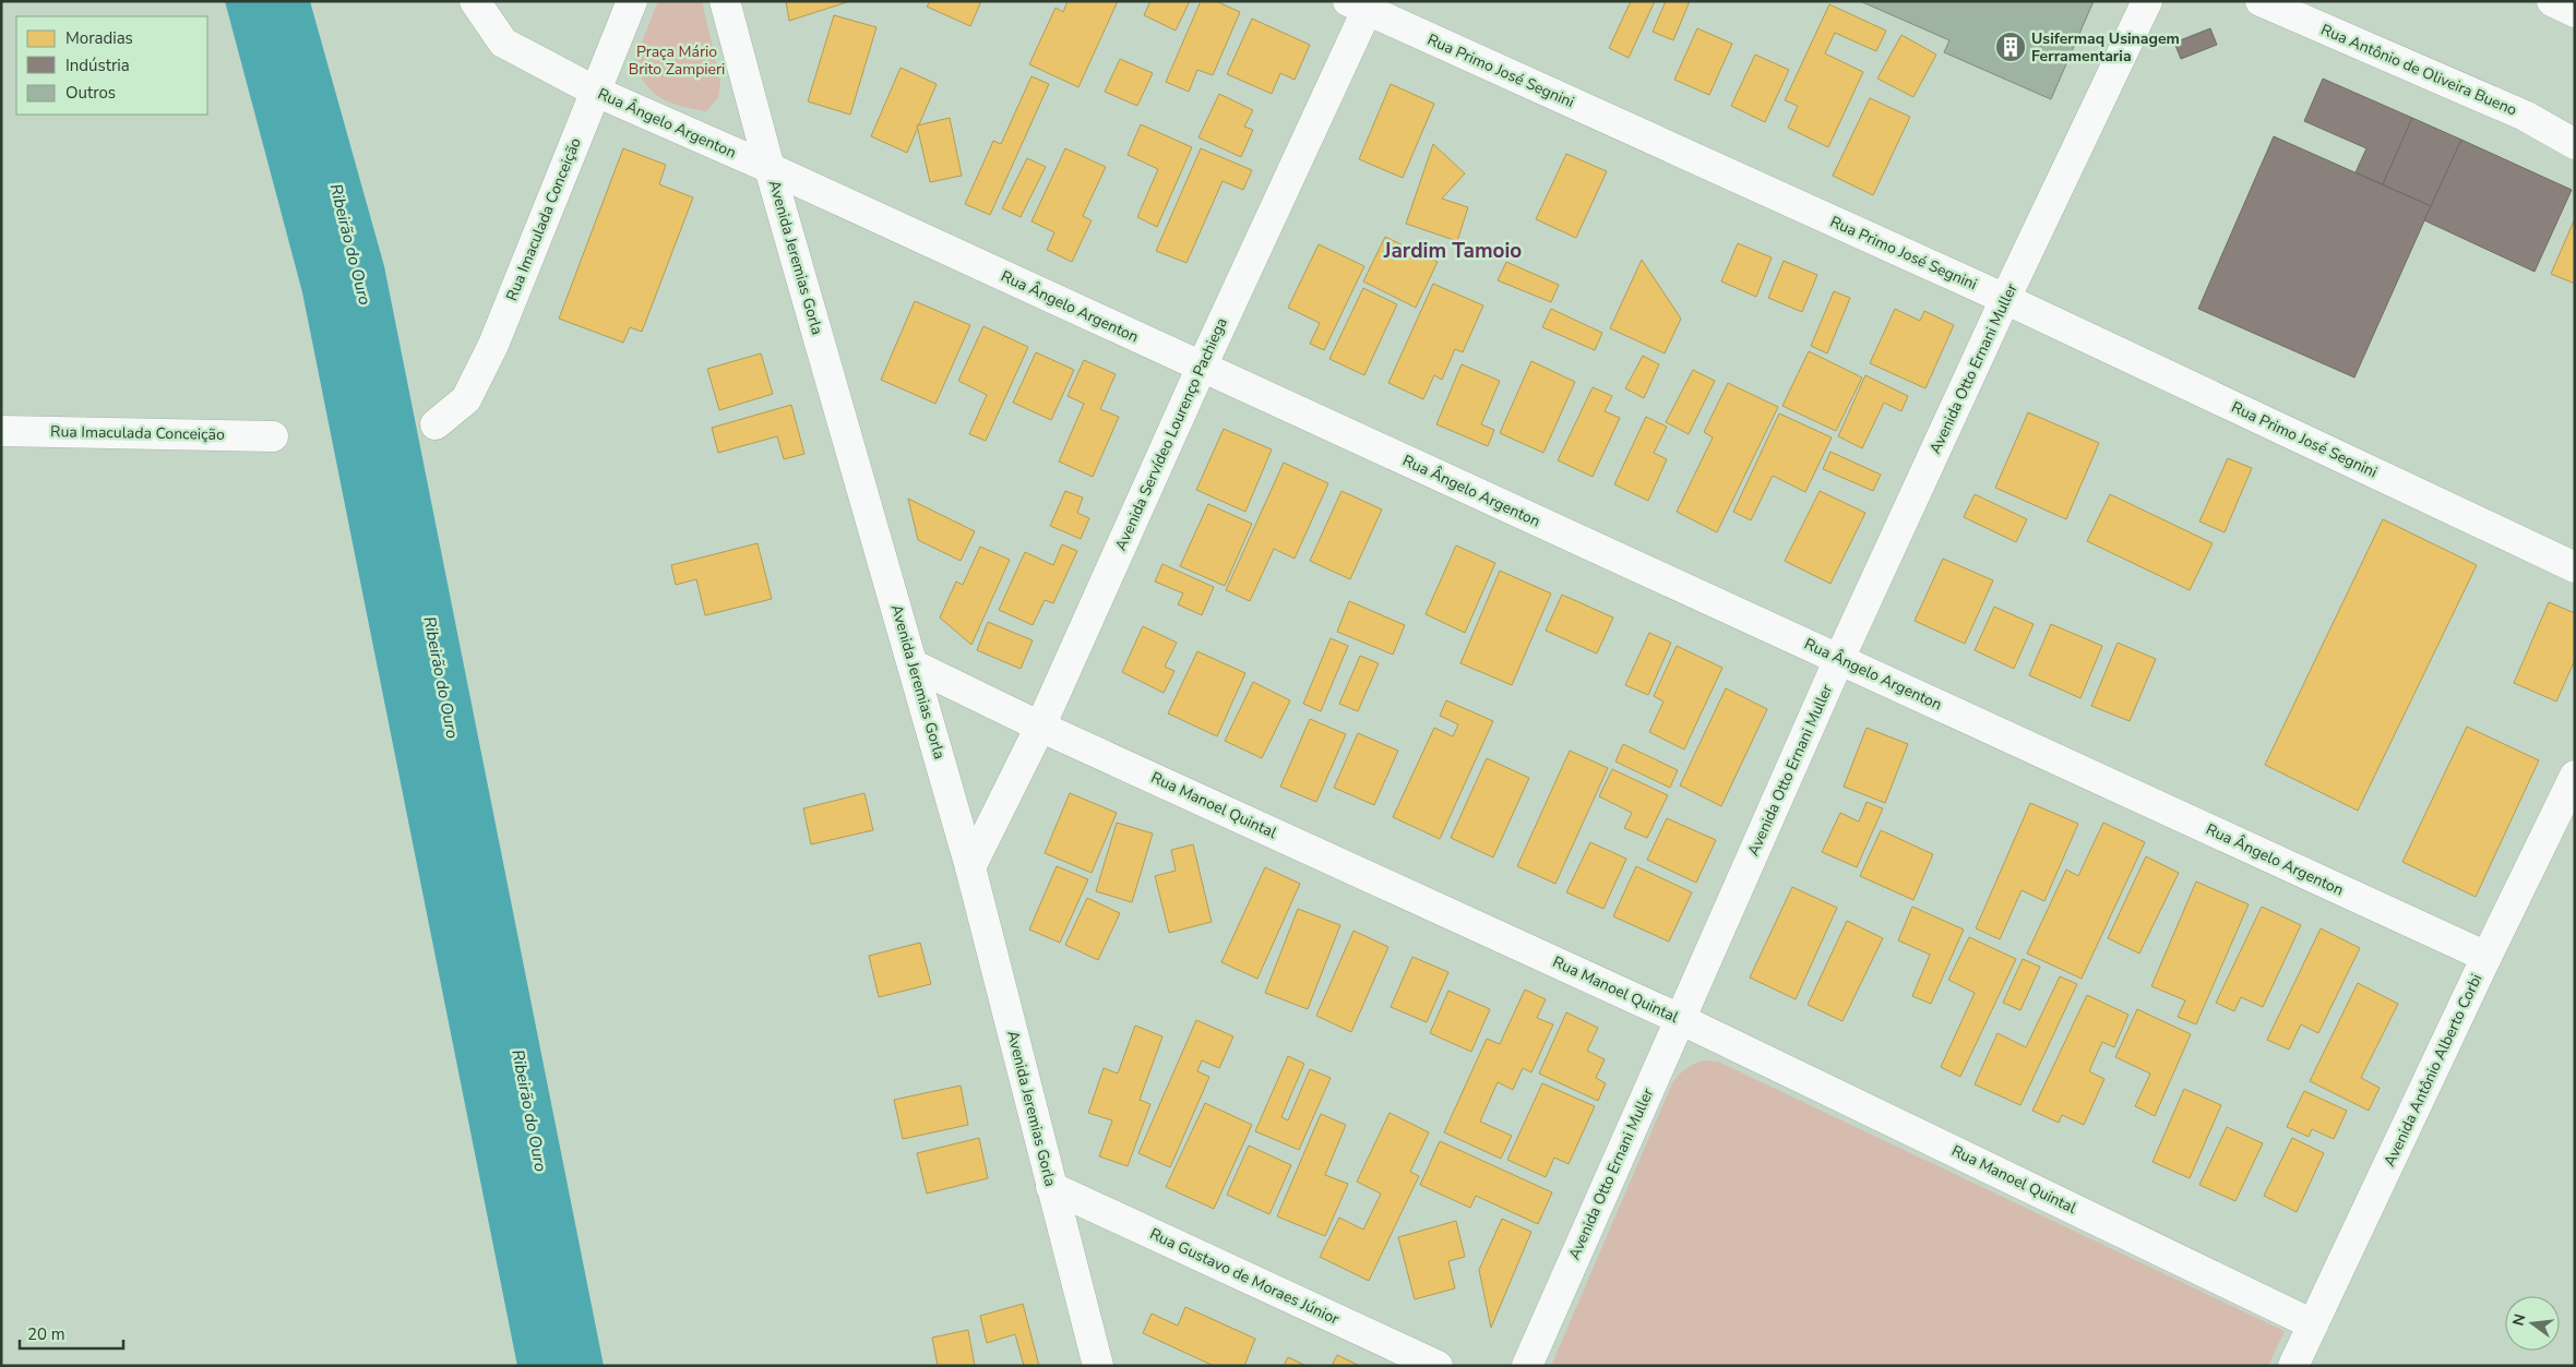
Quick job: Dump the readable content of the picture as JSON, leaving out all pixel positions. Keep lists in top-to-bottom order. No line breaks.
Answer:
{"streets":{"street":["Rua Antônio de Oliveira Bueno","Rua Primo José Segnini","Rua Ângelo Argenton","Rua Imaculada Conceição","Avenida Jeremias Gorla","Avenida Otto Ernani Muller","Avenida Servídeo Lourenço Pachiega","Rua Manoel Quintal","Avenida Antônio Alberto Corbi","Rua Gustavo de Moraes Júnior"]},"crossings":[["Rua Primo José Segnini","Avenida Otto Ernani Muller"],["Rua Primo José Segnini","Avenida Servídeo Lourenço Pachiega"],["Rua Ângelo Argenton","Rua Imaculada Conceição"],["Rua Ângelo Argenton","Avenida Jeremias Gorla"],["Rua Ângelo Argenton","Avenida Otto Ernani Muller"],["Rua Ângelo Argenton","Avenida Servídeo Lourenço Pachiega"],["Rua Ângelo Argenton","Avenida Antônio Alberto Corbi"],["Avenida Jeremias Gorla","Avenida Servídeo Lourenço Pachiega"],["Avenida Jeremias Gorla","Rua Manoel Quintal"],["Avenida Jeremias Gorla","Rua Gustavo de Moraes Júnior"],["Avenida Otto Ernani Muller","Rua Manoel Quintal"],["Avenida Servídeo Lourenço Pachiega","Rua Manoel Quintal"],["Rua Manoel Quintal","Avenida Antônio Alberto Corbi"]],"districts":["Jardim Tamoio"],"water":["Ribeirão do Ouro"],"parks":["Praça Mário Brito Zampieri"],"places":{"building":["Usifermaq Usinagem Ferramentaria"]},"legend":["Moradias","Indústria","Outros"],"scale_bar":"20 m","north":"left"}
